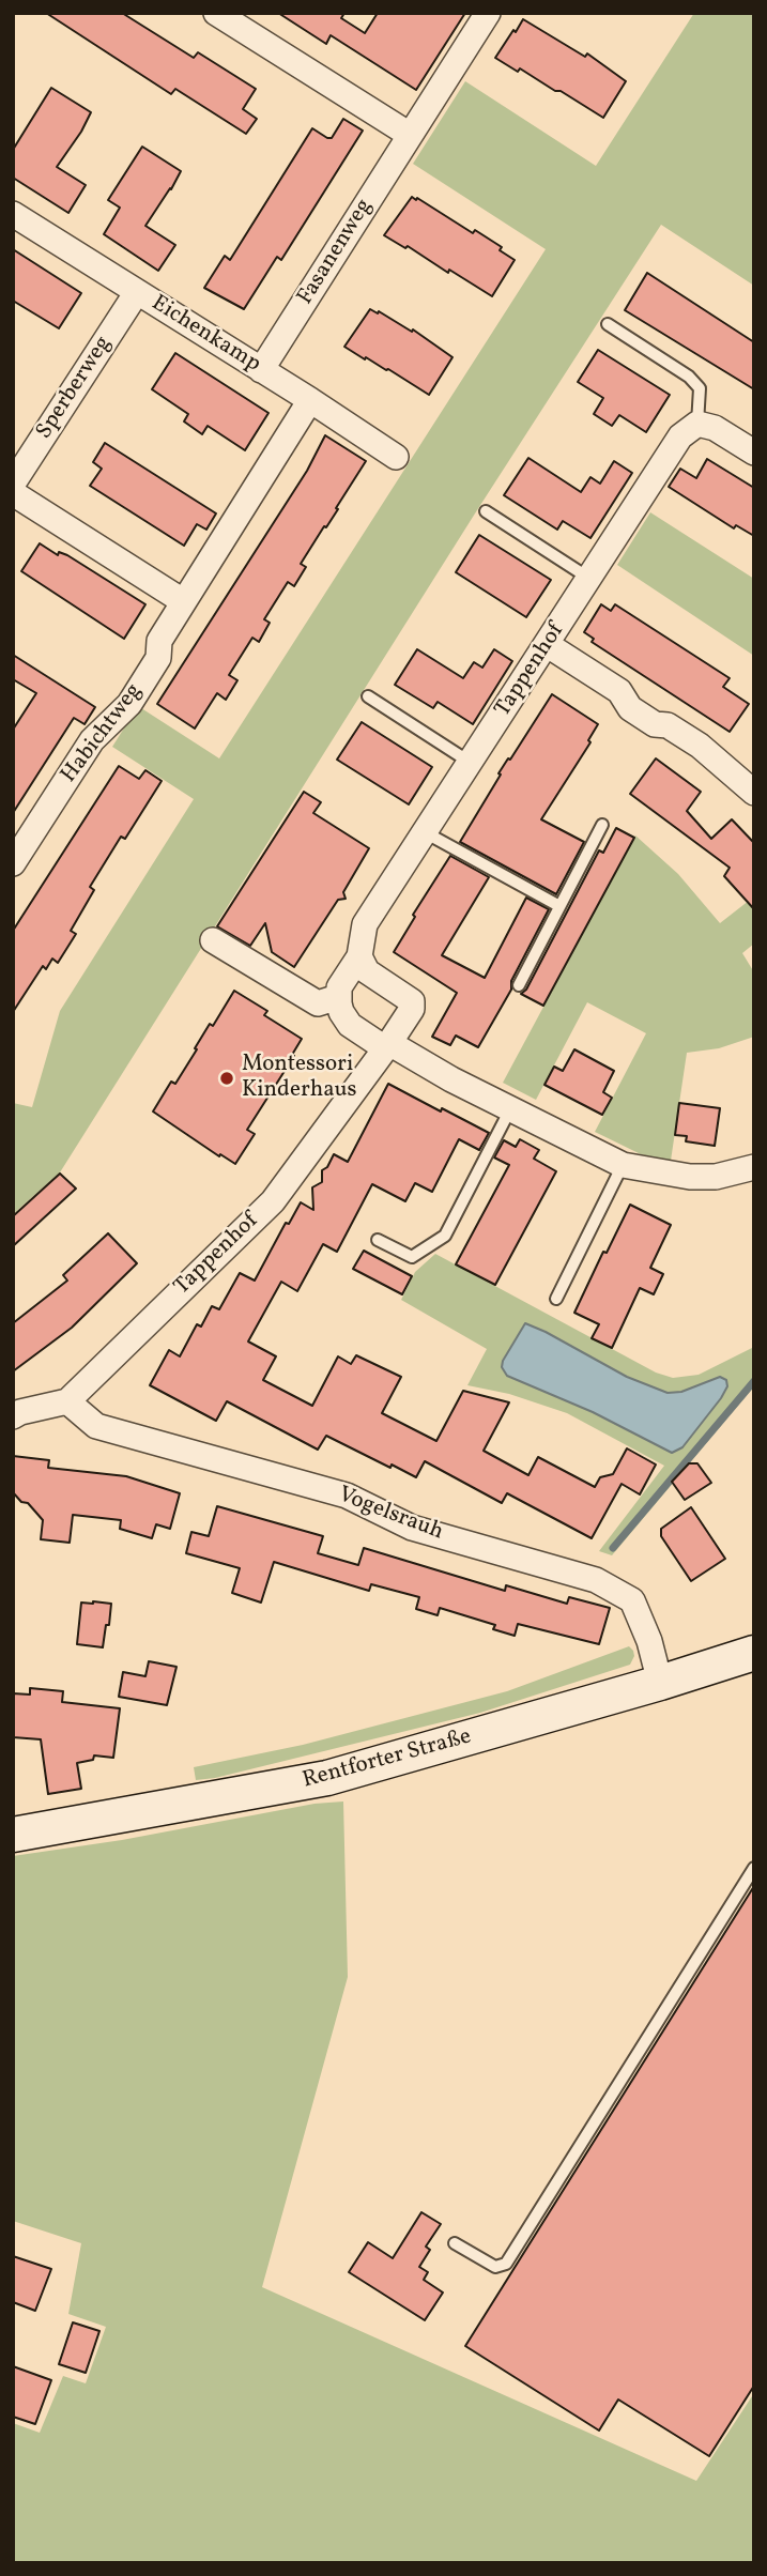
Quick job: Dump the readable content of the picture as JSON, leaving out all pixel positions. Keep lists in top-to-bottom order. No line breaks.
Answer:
{"streets":{"main road":["Rentforter Straße"],"street":["Fasanenweg","Eichenkamp","Sperberweg","Tappenhof","Habichtweg","Vogelsrauh"]},"crossings":[["Fasanenweg","Eichenkamp"],["Eichenkamp","Sperberweg"],["Eichenkamp","Habichtweg"],["Tappenhof","Vogelsrauh"],["Vogelsrauh","Rentforter Straße"]],"places":["Montessori Kinderhaus"]}
